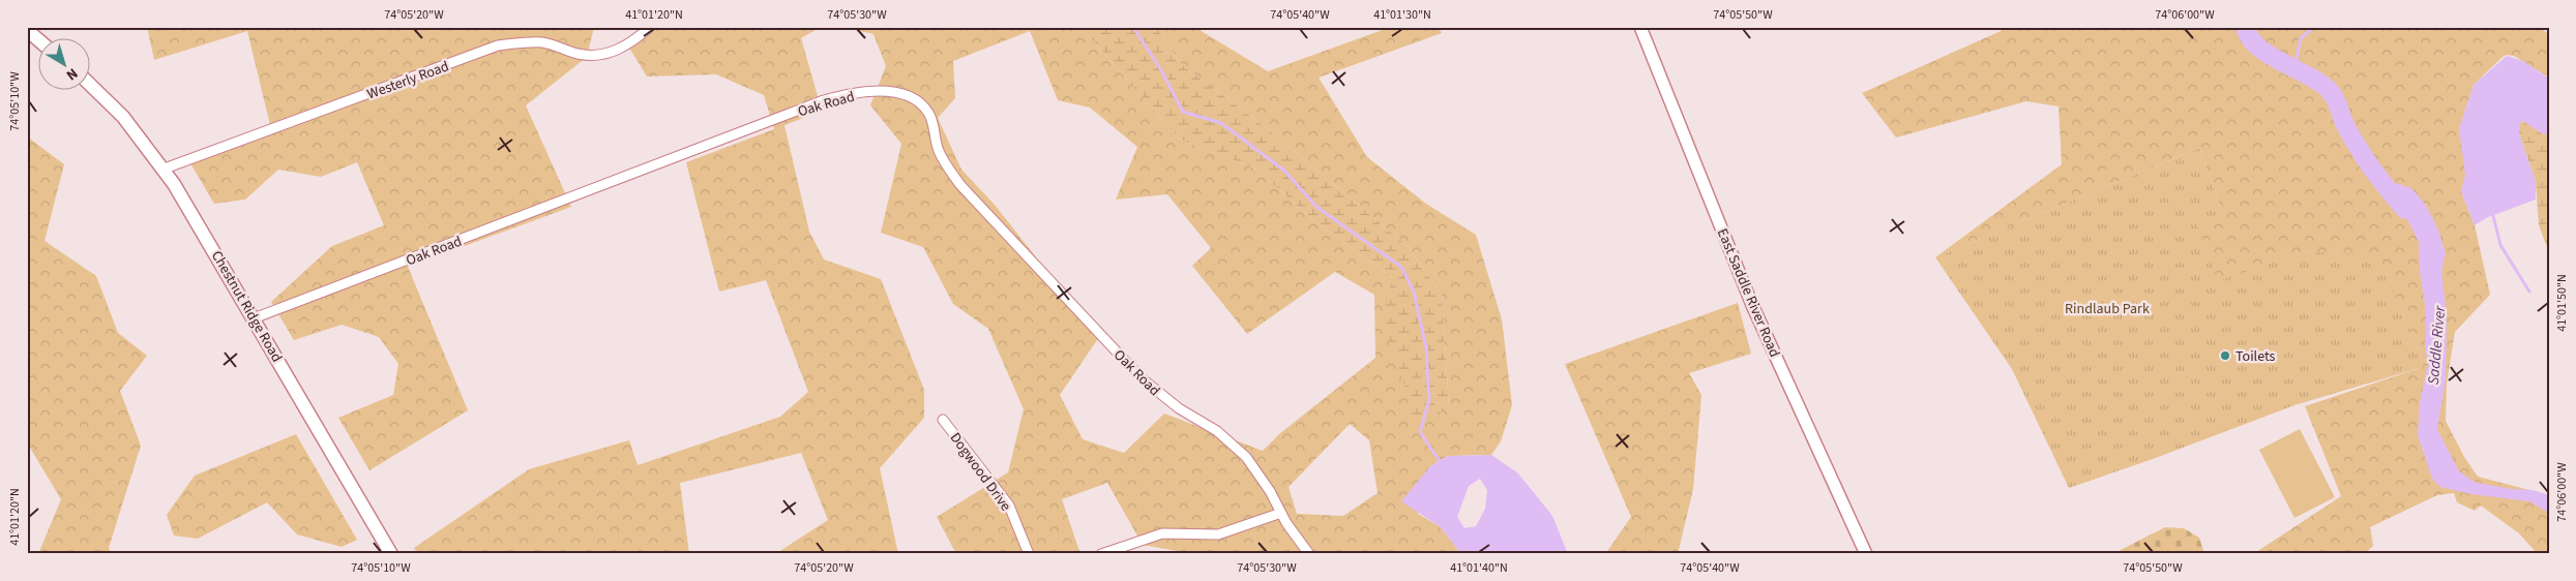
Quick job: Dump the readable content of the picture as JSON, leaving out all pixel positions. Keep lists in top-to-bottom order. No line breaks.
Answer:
{"streets":{"main road":["Chestnut Ridge Road"],"street":["Westerly Road","Oak Road","East Saddle River Road","Dogwood Drive"]},"crossings":[["Westerly Road","Chestnut Ridge Road"],["Oak Road","Chestnut Ridge Road"]],"water":["Saddle River"],"parks":["Rindlaub Park"],"places":["Toilets"],"north":"bottom right","coordinates":["74°05'20\"W","41°01'20\"N","74°05'30\"W","74°05'40\"W","41°01'30\"N","74°05'50\"W","74°06'00\"W","74°05'10\"W","41°01'50\"N","41°01'40\"N"]}
